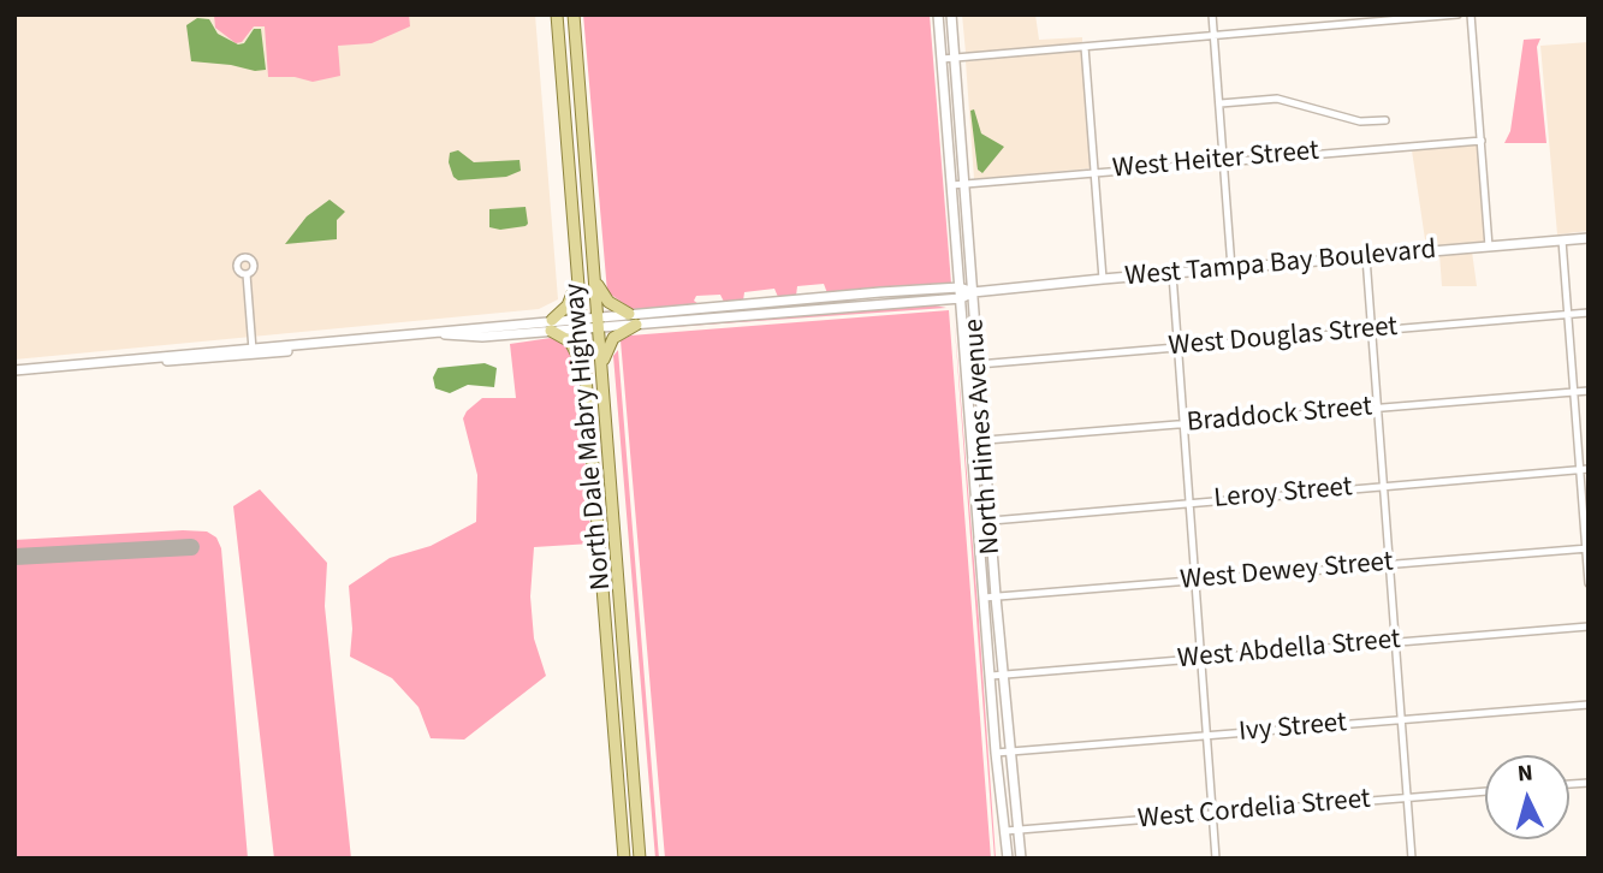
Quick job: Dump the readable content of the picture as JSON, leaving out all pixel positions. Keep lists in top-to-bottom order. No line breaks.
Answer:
{"streets":{"main road":["North Dale Mabry Highway"],"street":["West Heiter Street","West Tampa Bay Boulevard","West Douglas Street","Braddock Street","North Himes Avenue","Leroy Street","West Dewey Street","West Abdella Street","Ivy Street","West Cordelia Street"]},"crossings":[["West Heiter Street","North Himes Avenue"],["West Tampa Bay Boulevard","North Dale Mabry Highway"],["West Tampa Bay Boulevard","North Himes Avenue"],["West Douglas Street","North Himes Avenue"],["Braddock Street","North Himes Avenue"],["North Himes Avenue","Leroy Street"],["North Himes Avenue","West Dewey Street"],["North Himes Avenue","West Abdella Street"],["North Himes Avenue","Ivy Street"],["North Himes Avenue","West Cordelia Street"]],"north":"top"}
